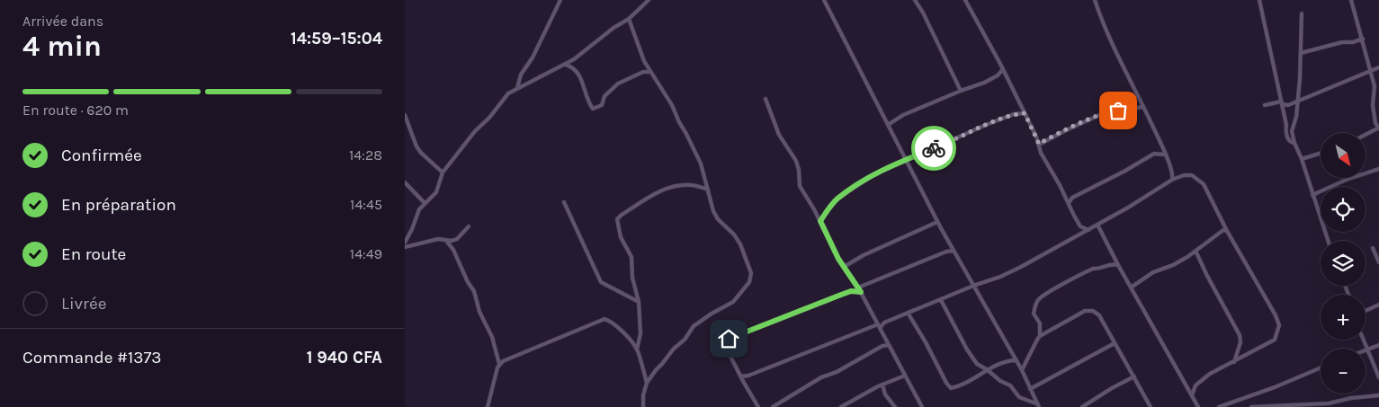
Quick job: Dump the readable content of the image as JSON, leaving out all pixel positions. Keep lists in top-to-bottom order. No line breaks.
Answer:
{"north":"bottom right","page":{"heading":["4 min","Arrivée dans","14:59–15:04"],"panel":["Commande #1373","1 940 CFA"],"bar":"En route · 620 m","list":[["Confirmée","14:28"],["En préparation","14:45"],["En route","14:49"],"Livrée"],"map_buttons":["+","−"]}}
